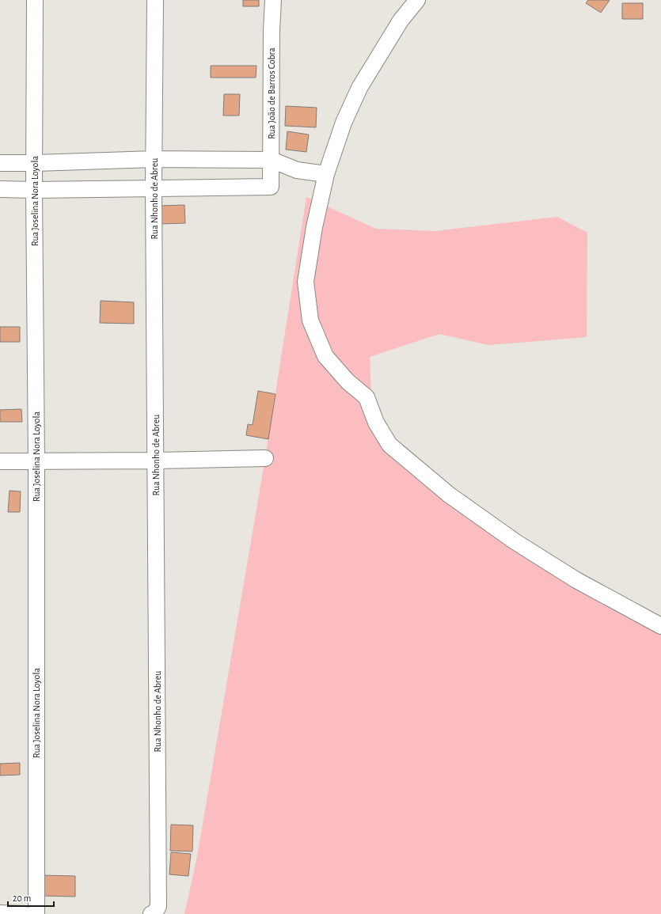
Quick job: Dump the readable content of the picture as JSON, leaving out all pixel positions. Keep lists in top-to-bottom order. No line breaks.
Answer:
{"streets":{"street":["Rua João de Barros Cobra","Rua Nhonho de Abreu","Rua Joselina Nora Loyola"]},"scale_bar":"20 m"}
